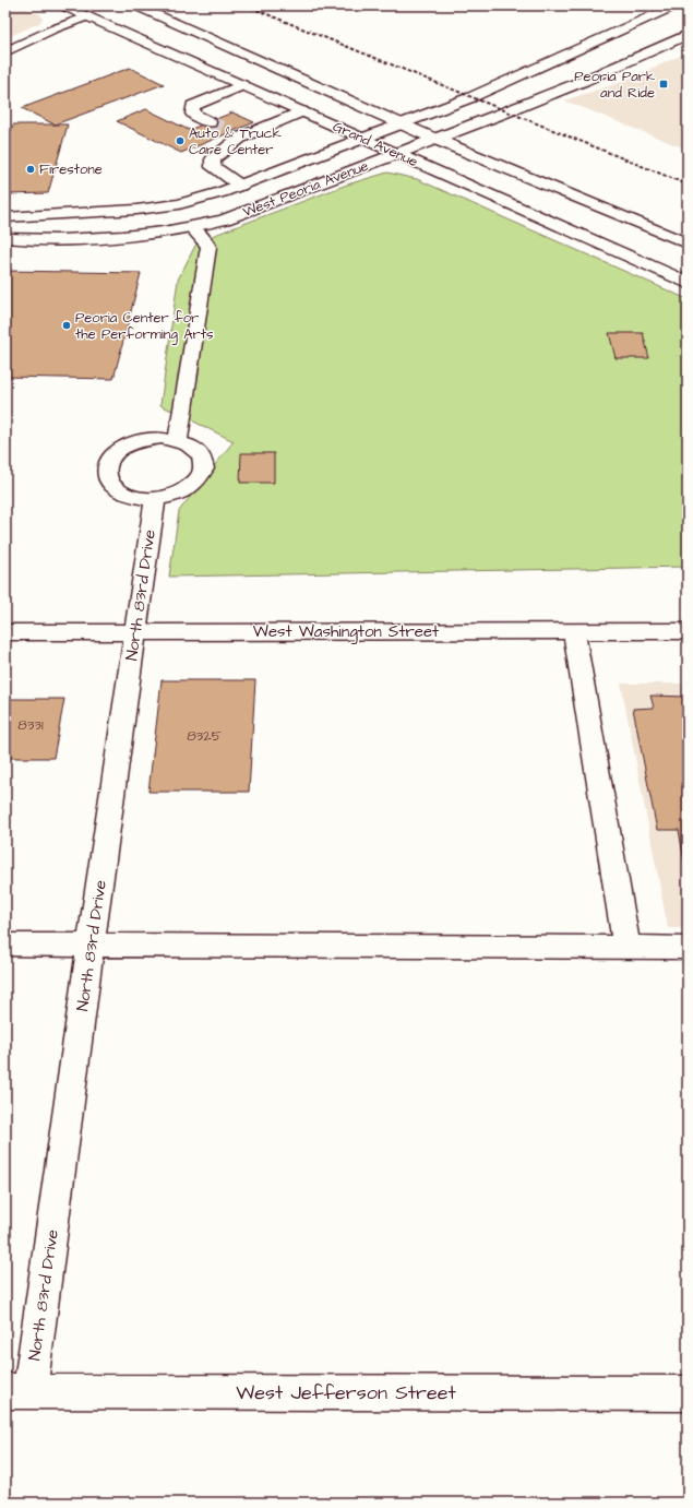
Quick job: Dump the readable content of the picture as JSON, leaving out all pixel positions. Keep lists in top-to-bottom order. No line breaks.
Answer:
{"streets":{"main road":["Grand Avenue","West Peoria Avenue","North 83rd Drive","West Washington Street","West Jefferson Street"]},"crossings":[["Grand Avenue","West Peoria Avenue"],["North 83rd Drive","West Washington Street"],["North 83rd Drive","West Jefferson Street"]],"places":{"transit":["Peoria Park and Ride"],"other":["Auto & Truck Care Center","Firestone","Peoria Center for the Performing Arts"]},"house_numbers":["8331","8325"]}
